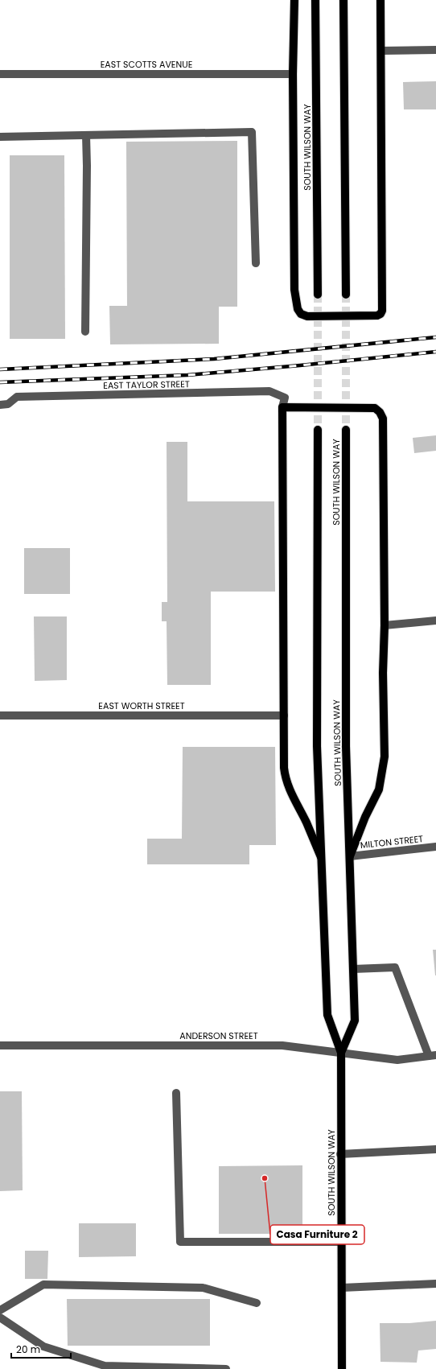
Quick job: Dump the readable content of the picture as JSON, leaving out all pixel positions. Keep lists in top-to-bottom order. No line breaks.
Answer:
{"streets":{"main road":["SOUTH WILSON WAY"],"street":["EAST SCOTTS AVENUE","EAST TAYLOR STREET","EAST WORTH STREET","MILTON STREET","ANDERSON STREET"]},"crossings":[["SOUTH WILSON WAY","MILTON STREET"],["SOUTH WILSON WAY","ANDERSON STREET"]],"places":["Casa Furniture 2"],"scale_bar":"20 m"}
